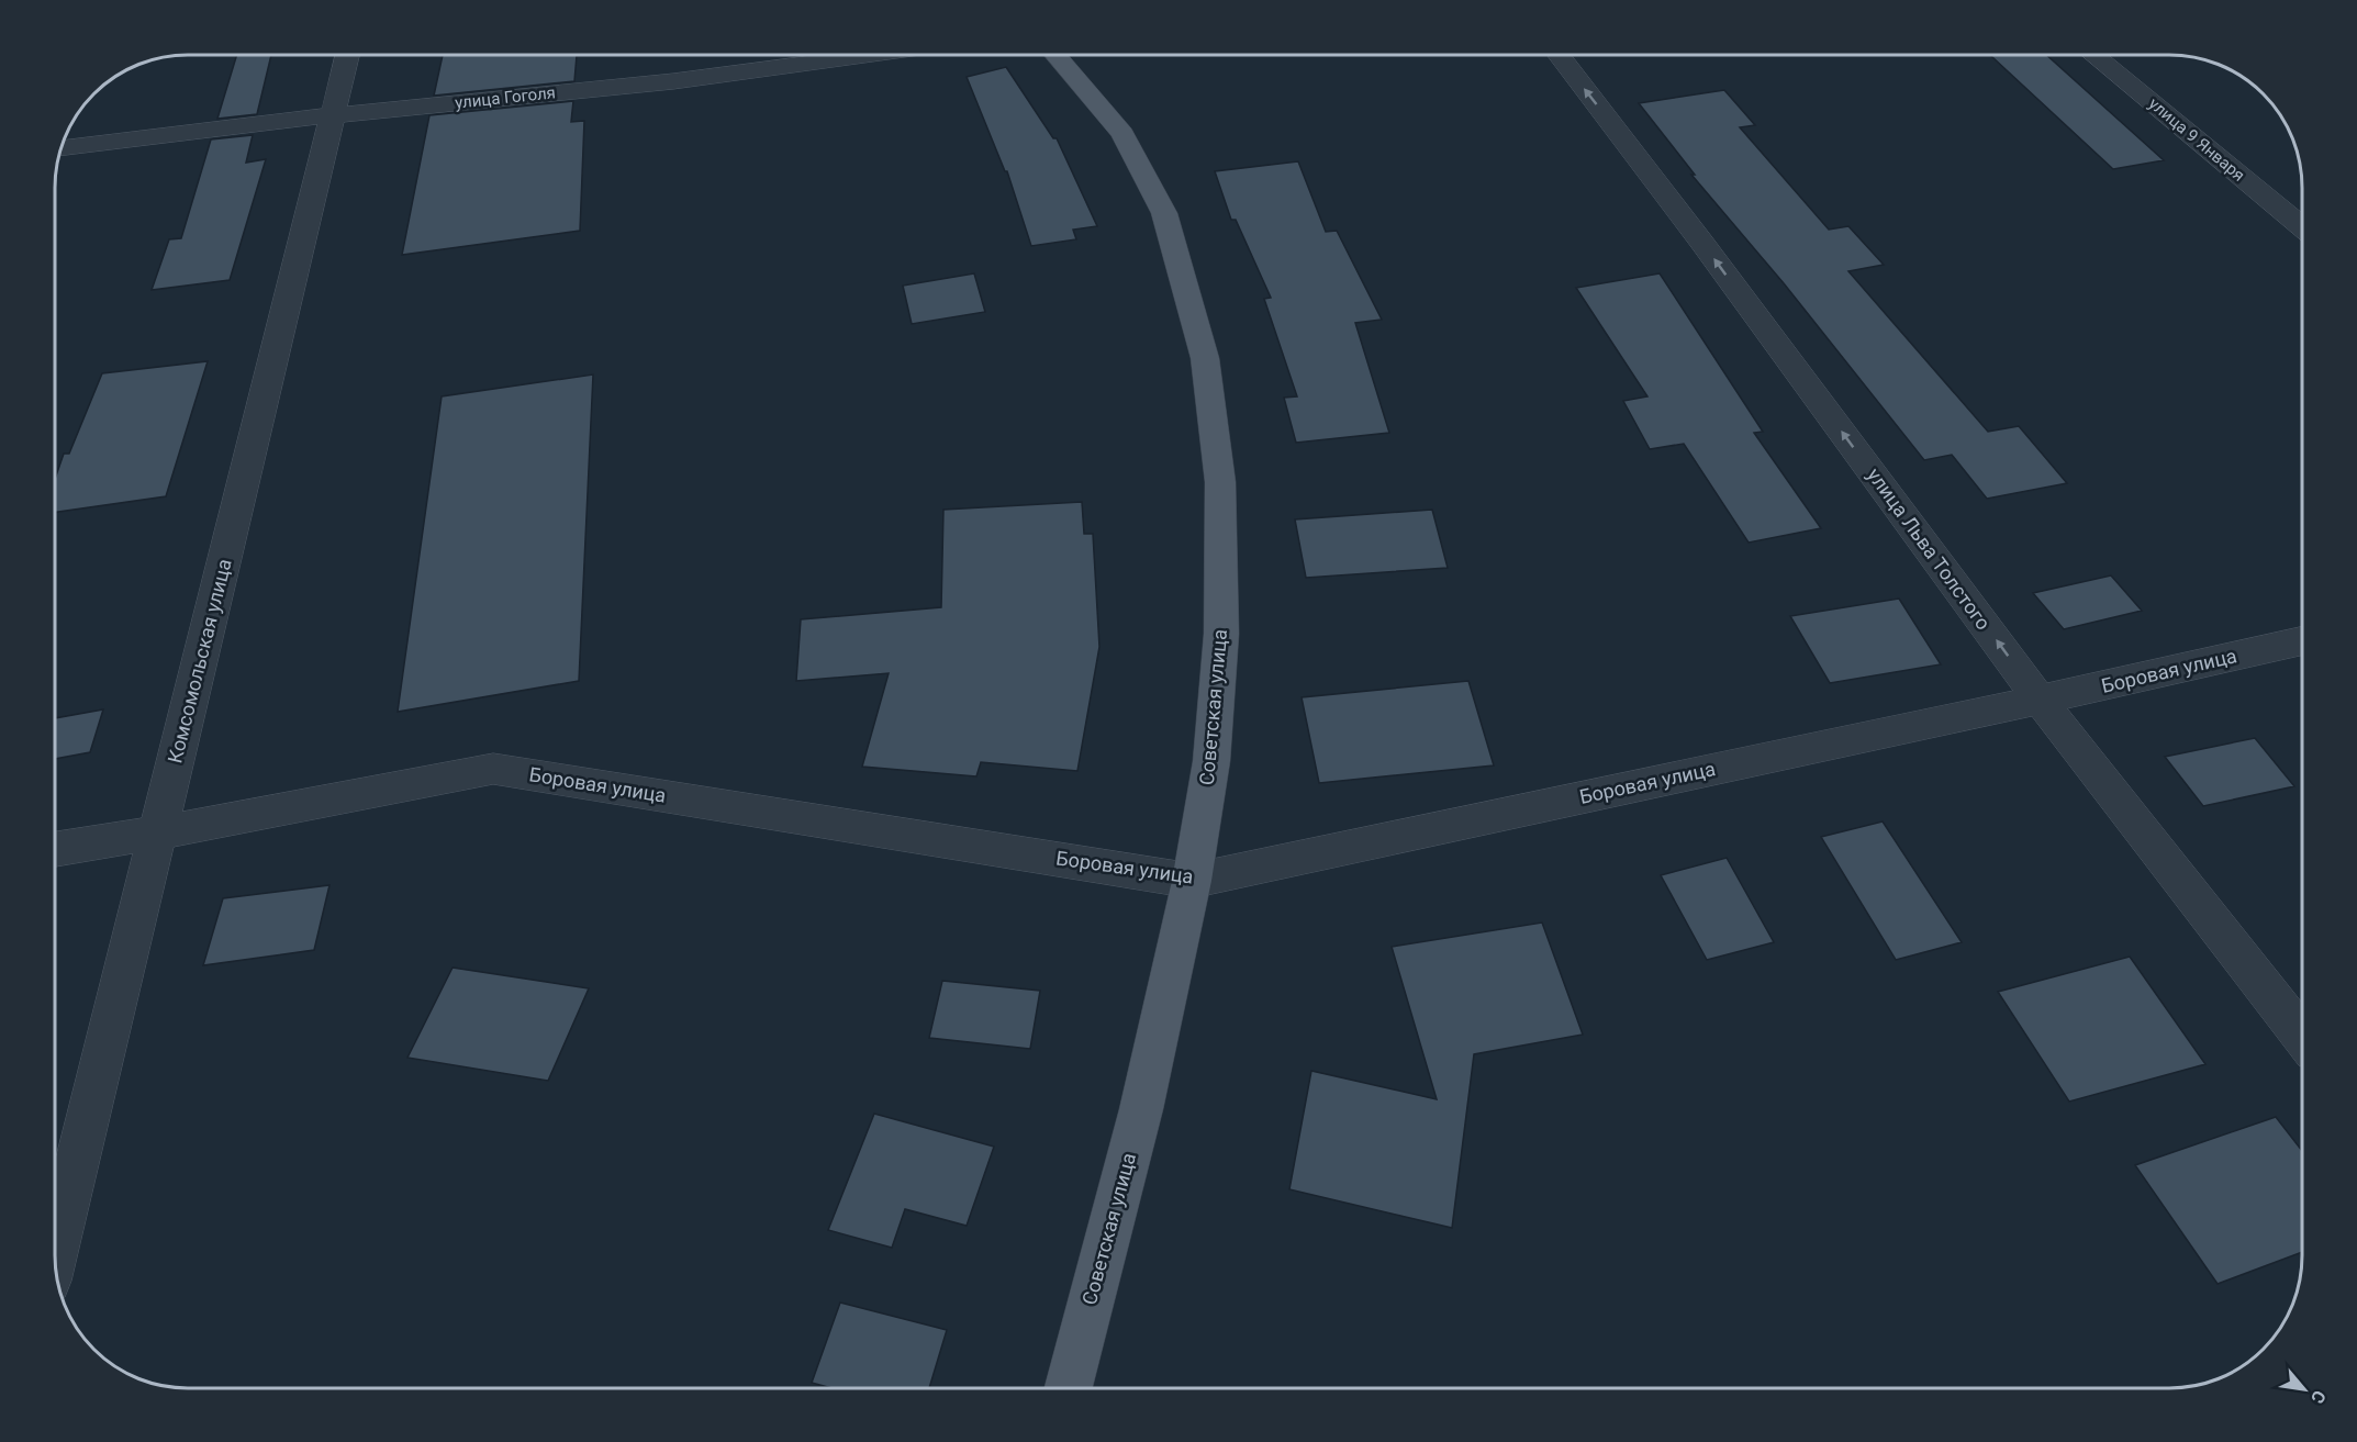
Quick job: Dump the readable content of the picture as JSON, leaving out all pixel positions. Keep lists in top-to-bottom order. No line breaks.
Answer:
{"streets":{"main road":["Советская улица"],"street":["улица Гоголя","улица 9 Января","улица Льва Толстого","Комсомольская улица","Боровая улица"]},"crossings":[["улица Гоголя","Комсомольская улица"],["улица Льва Толстого","Боровая улица"],["Комсомольская улица","Боровая улица"],["Боровая улица","Советская улица"]],"one_way":["улица Льва Толстого"],"north":"bottom right"}
